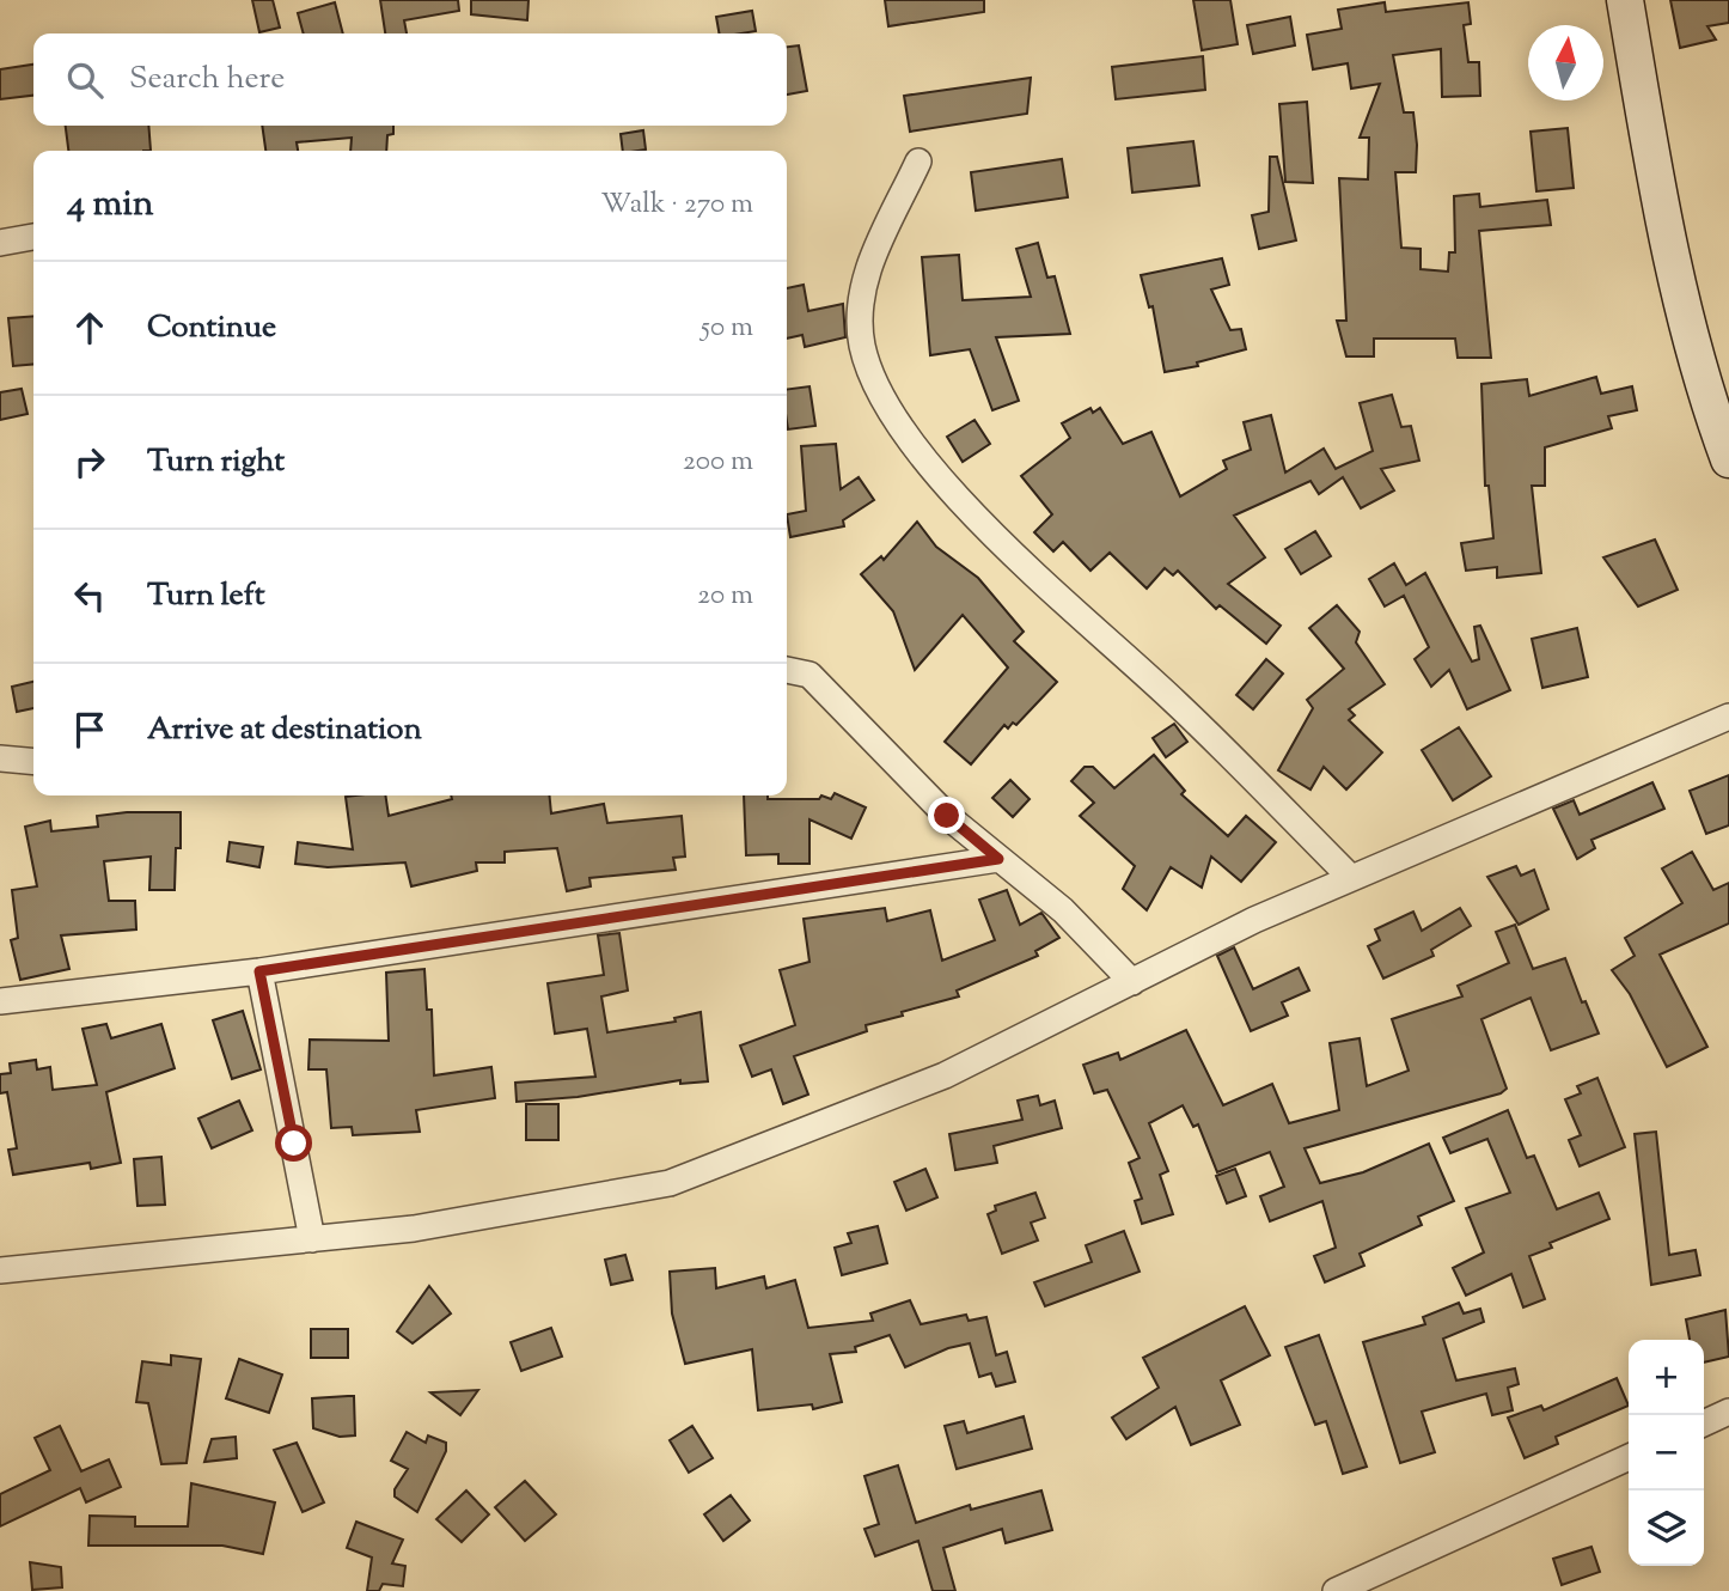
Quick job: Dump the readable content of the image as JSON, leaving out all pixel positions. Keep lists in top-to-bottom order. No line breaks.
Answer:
{"north":"top","page":{"search":"Search here","heading":["4 min","Walk · 270 m"],"list":[["Continue","50 m"],["Turn right","200 m"],["Turn left","20 m"],"Arrive at destination"],"map_buttons":["+","−"]}}
